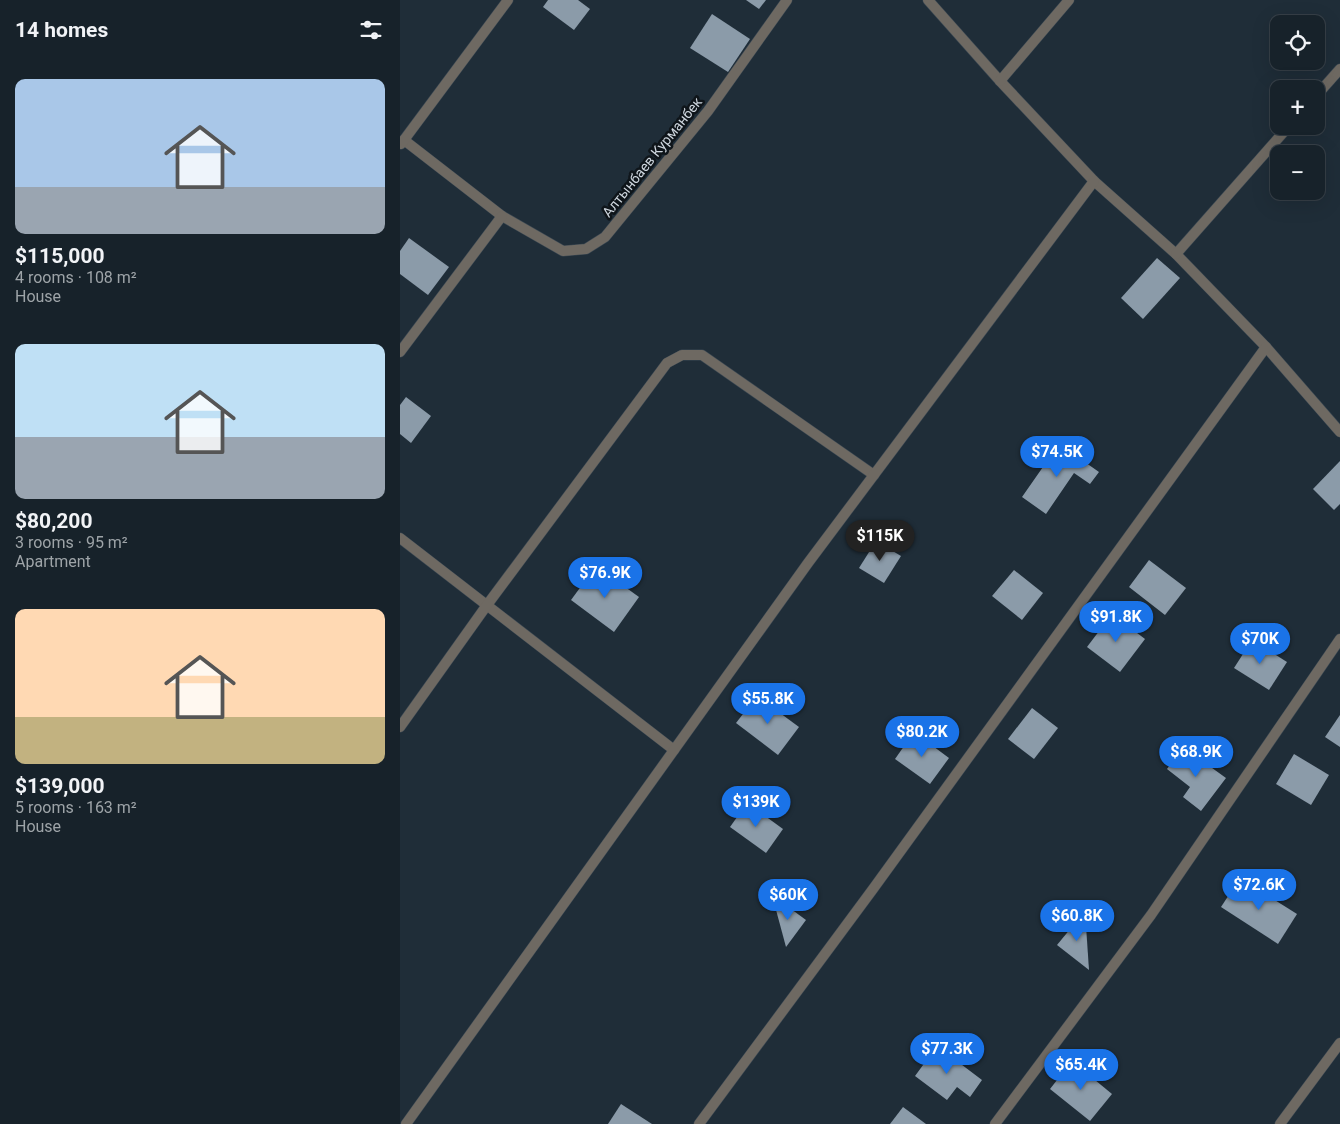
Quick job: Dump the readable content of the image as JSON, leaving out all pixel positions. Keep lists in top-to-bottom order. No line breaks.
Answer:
{"streets":{"street":["Алтынбаев Курманбек"]},"page":{"heading":"14 homes","map_buttons":["+","−"],"list":[{"name":"$115,000","note":"4 rooms · 108 m² · House"},{"name":"$80,200","note":"3 rooms · 95 m² · Apartment"},{"name":"$139,000","note":"5 rooms · 163 m² · House"}],"price":["$74.5K","$115K","$76.9K","$91.8K","$70K","$55.8K","$80.2K","$68.9K","$139K","$72.6K","$60K","$60.8K","$77.3K","$65.4K"]}}
